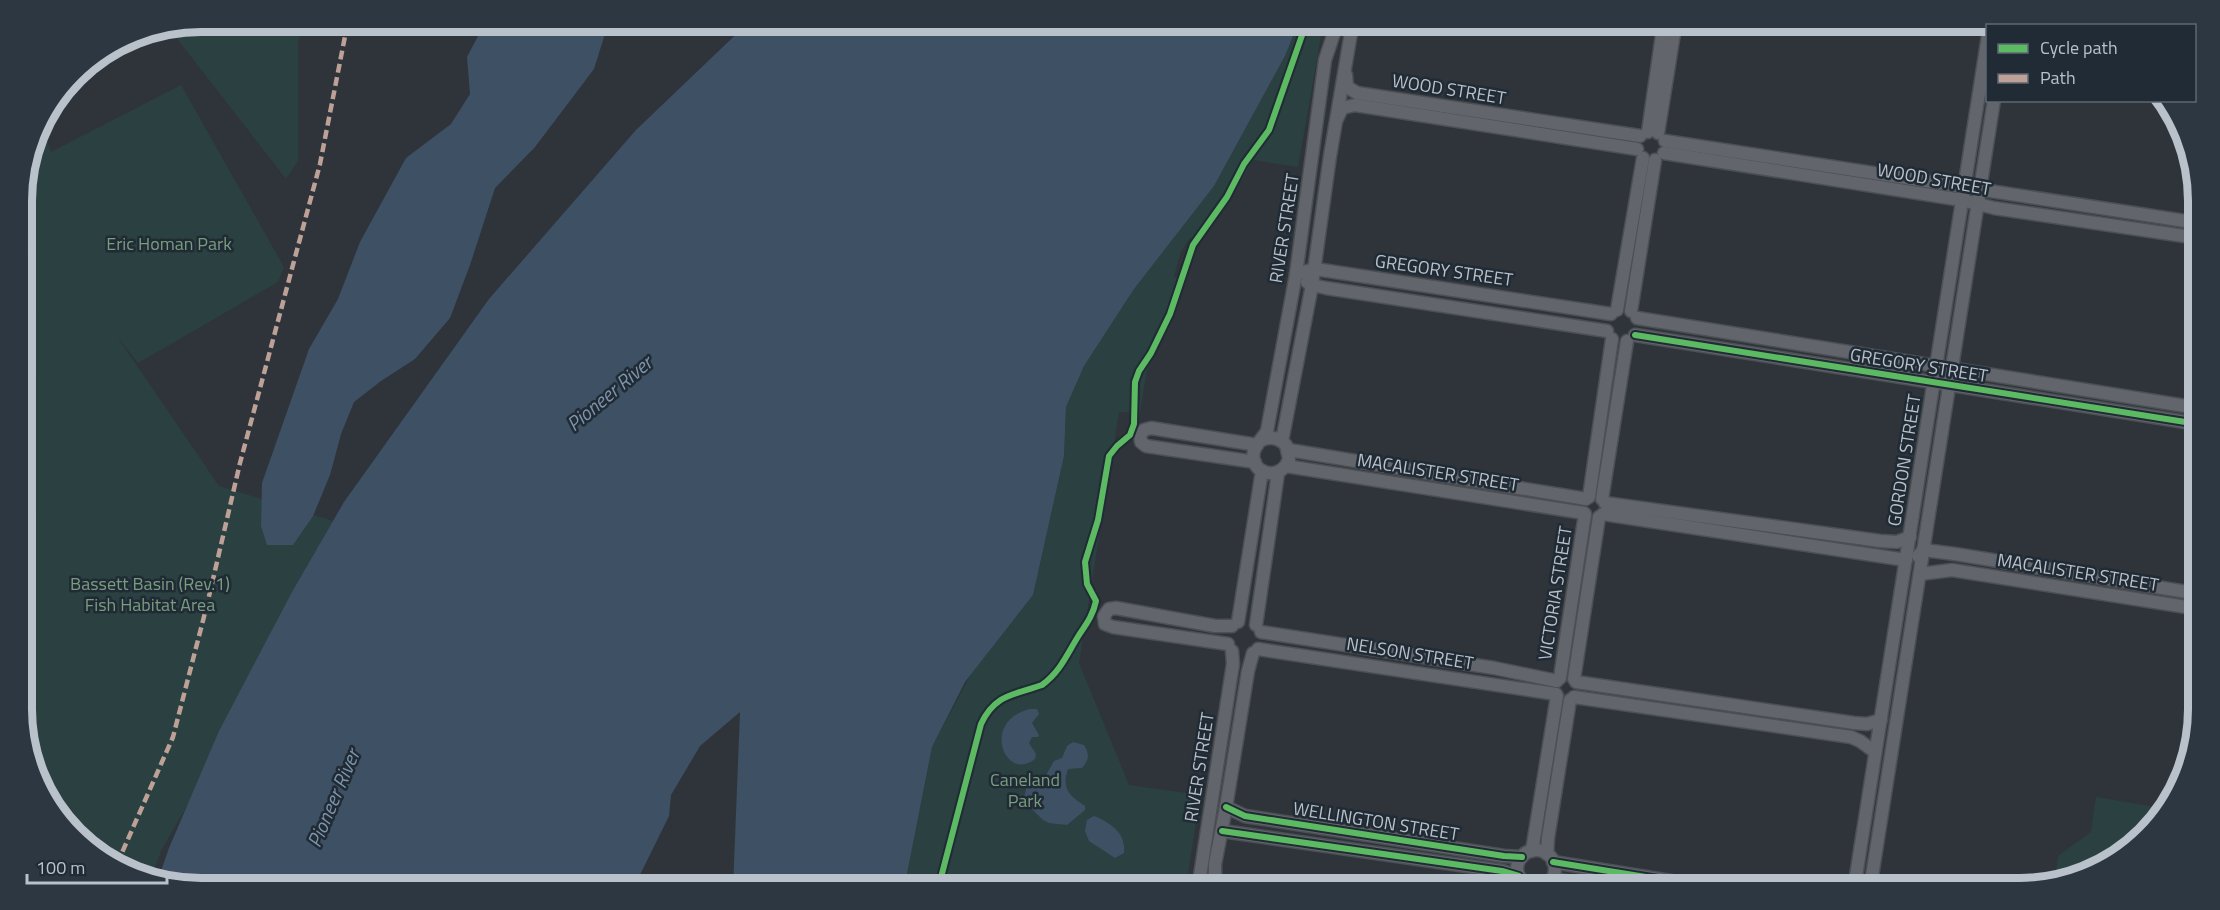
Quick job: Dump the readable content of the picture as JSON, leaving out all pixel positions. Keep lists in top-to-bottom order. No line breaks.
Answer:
{"streets":{"street":["WOOD STREET","RIVER STREET","GREGORY STREET","GORDON STREET","MACALISTER STREET","VICTORIA STREET","NELSON STREET","WELLINGTON STREET"]},"crossings":[["WOOD STREET","RIVER STREET"],["WOOD STREET","GORDON STREET"],["RIVER STREET","GREGORY STREET"],["RIVER STREET","MACALISTER STREET"],["RIVER STREET","NELSON STREET"],["RIVER STREET","WELLINGTON STREET"],["GREGORY STREET","GORDON STREET"],["GREGORY STREET","VICTORIA STREET"],["GORDON STREET","MACALISTER STREET"],["MACALISTER STREET","VICTORIA STREET"],["VICTORIA STREET","NELSON STREET"]],"water":["Pioneer River"],"parks":["Eric Homan Park","Bassett Basin (Rev.1) Fish Habitat Area","Caneland Park"],"legend":["Cycle path","Path"],"scale_bar":"100 m"}
